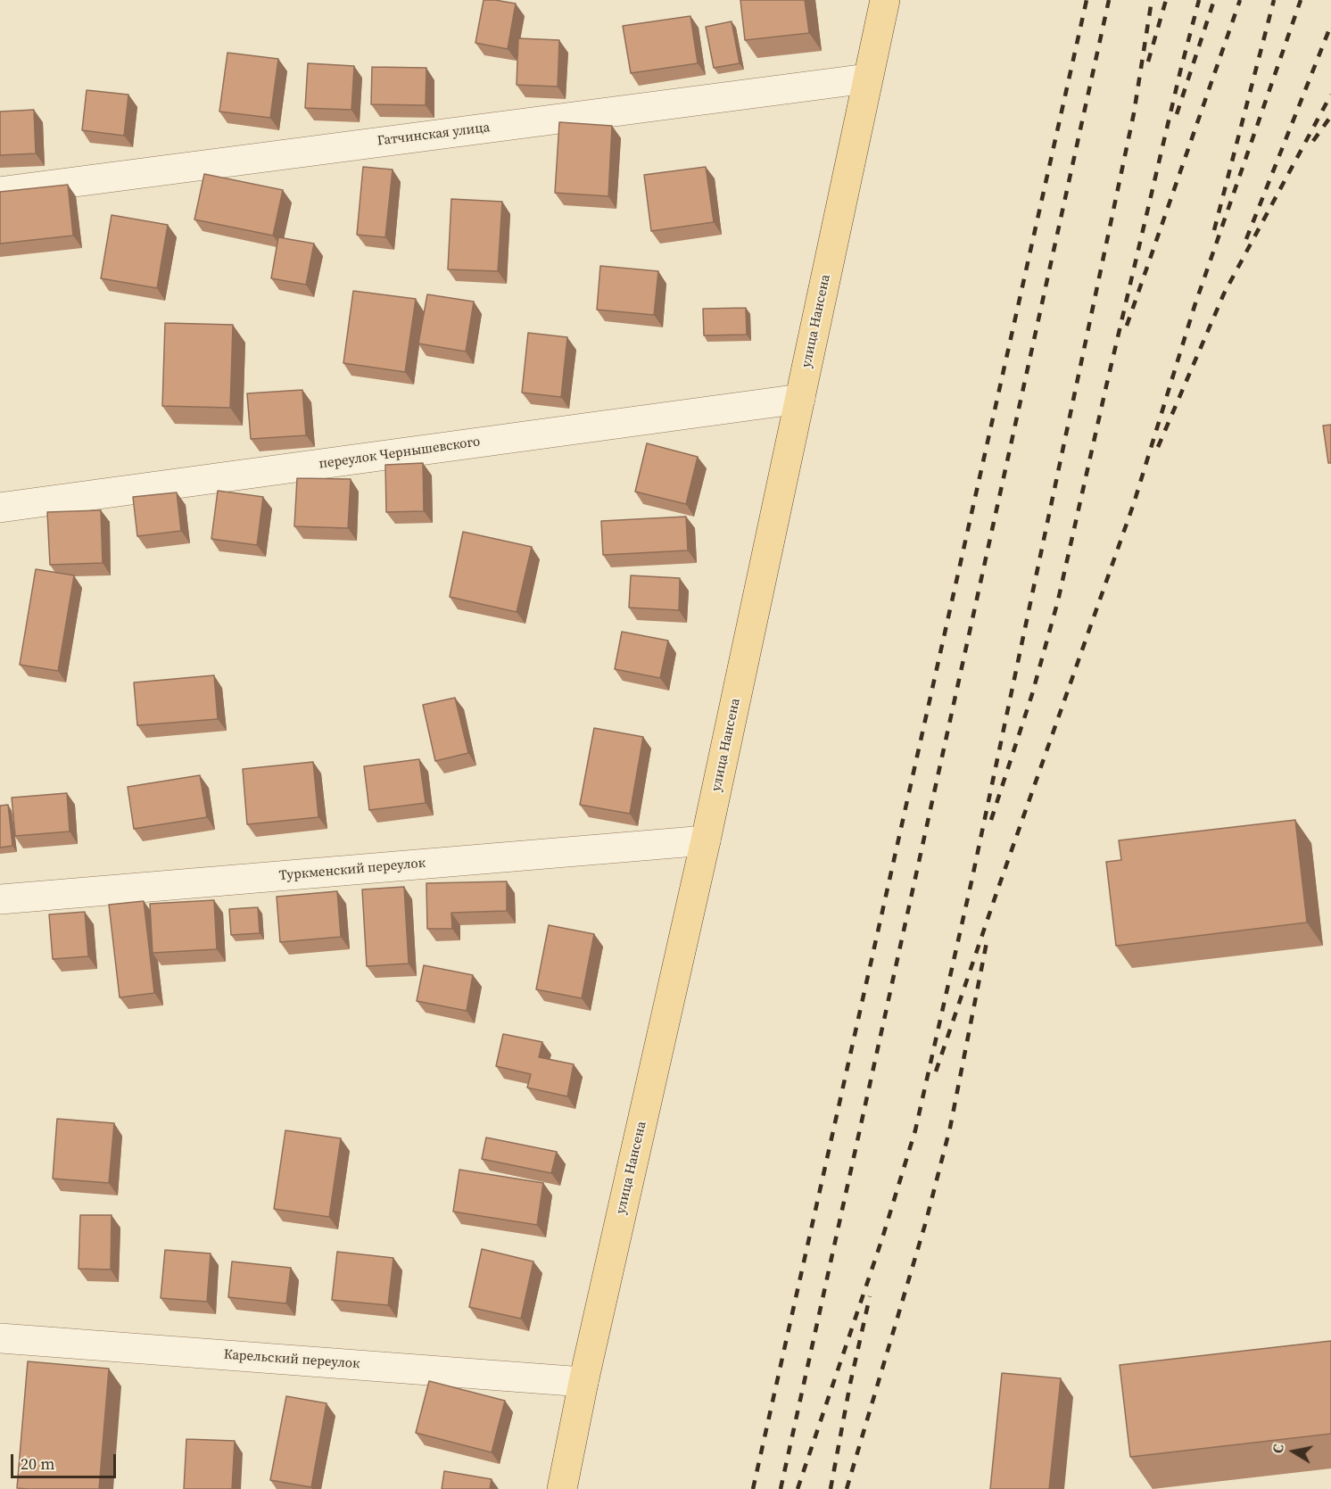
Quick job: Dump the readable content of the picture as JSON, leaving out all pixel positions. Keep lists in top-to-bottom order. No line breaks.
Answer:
{"streets":{"main road":["улица Нансена"],"street":["Гатчинская улица","переулок Чернышевского","Туркменский переулок","Карельский переулок"]},"crossings":[["Гатчинская улица","улица Нансена"],["улица Нансена","переулок Чернышевского"],["улица Нансена","Туркменский переулок"],["улица Нансена","Карельский переулок"]],"scale_bar":"20 m","north":"left"}
